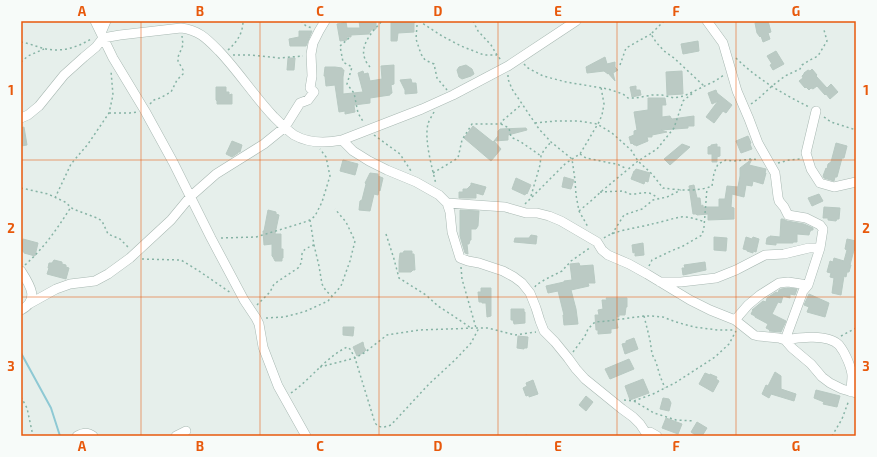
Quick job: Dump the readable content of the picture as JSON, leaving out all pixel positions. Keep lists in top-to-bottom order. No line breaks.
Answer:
{"grid":{"columns":["A","B","C","D","E","F","G"],"rows":["1","2","3"]}}
